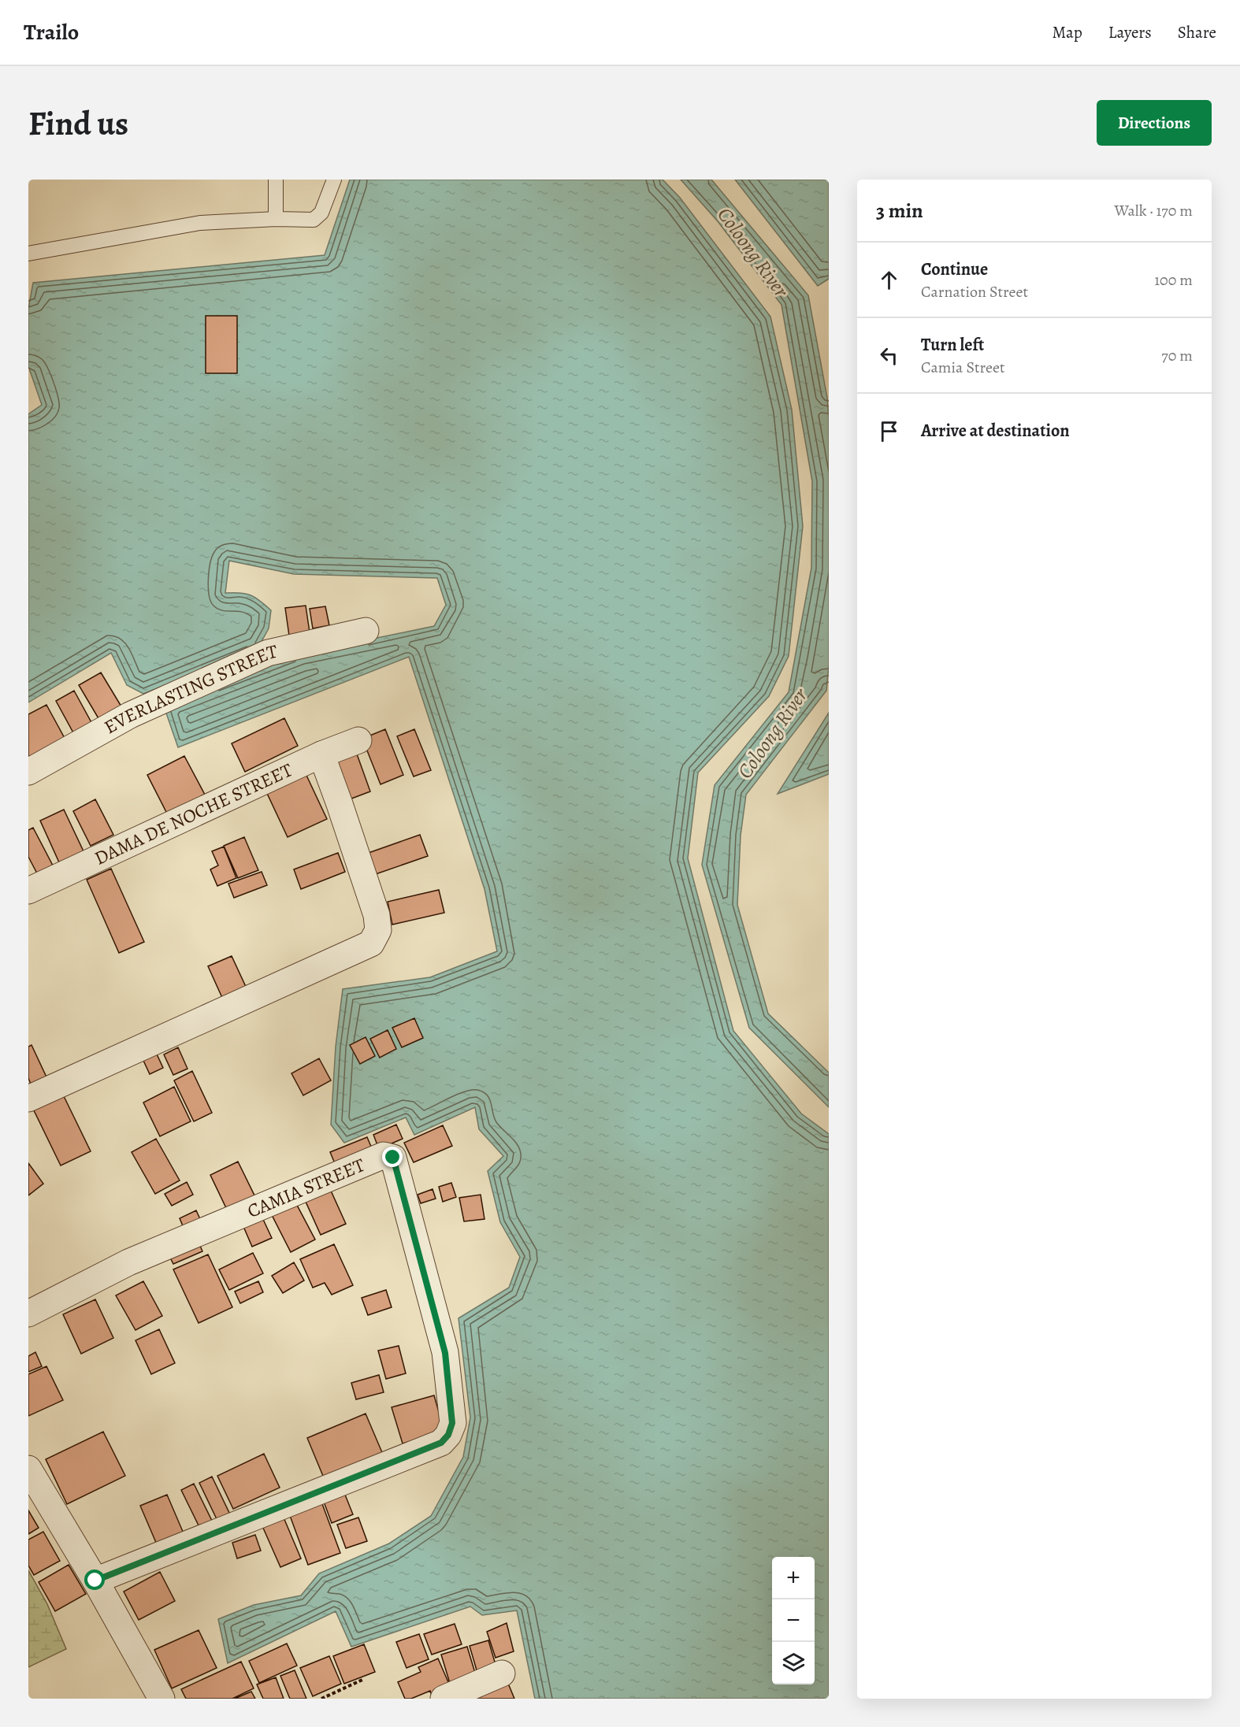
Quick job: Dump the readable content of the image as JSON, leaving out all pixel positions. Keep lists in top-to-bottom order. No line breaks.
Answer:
{"streets":{"street":["EVERLASTING STREET","DAMA DE NOCHE STREET","CAMIA STREET"]},"water":["Coloong River"],"page":{"header":"Trailo","nav":["Map","Layers","Share"],"buttons":"Directions","title":"Find us","heading":["3 min","Walk · 170 m"],"list":[["Continue","Carnation Street","100 m"],["Turn left","Camia Street","70 m"],"Arrive at destination"],"map_buttons":["+","−"]}}
